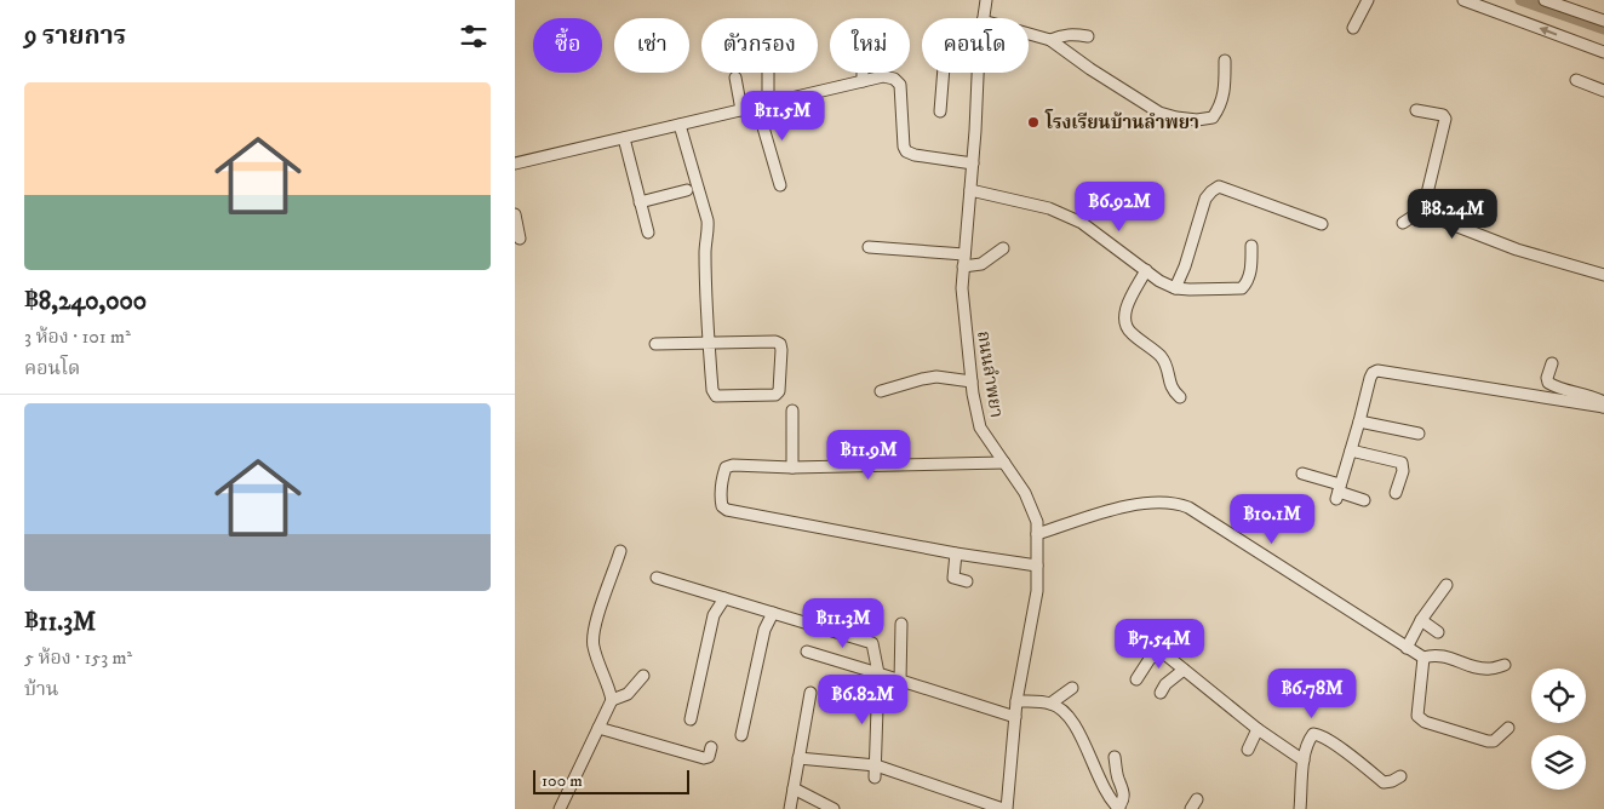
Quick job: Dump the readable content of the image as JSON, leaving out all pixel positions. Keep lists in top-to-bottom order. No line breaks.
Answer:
{"streets":{"street":["ถนนลำพยา"]},"places":["โรงเรียนบ้านลำพยา"],"scale_bar":"100 m","page":{"heading":"9 รายการ","chip":["ซื้อ","เช่า","ตัวกรอง","ใหม่","คอนโด"],"list":[{"name":"฿8,240,000","note":"3 ห้อง · 101 m² · คอนโด"},{"name":"฿11.3M","note":"5 ห้อง · 153 m² · บ้าน"}],"price":["฿11.5M","฿6.92M","฿8.24M","฿11.9M","฿10.1M","฿11.3M","฿7.54M","฿6.78M","฿6.82M"],"scale":"100 m"}}
